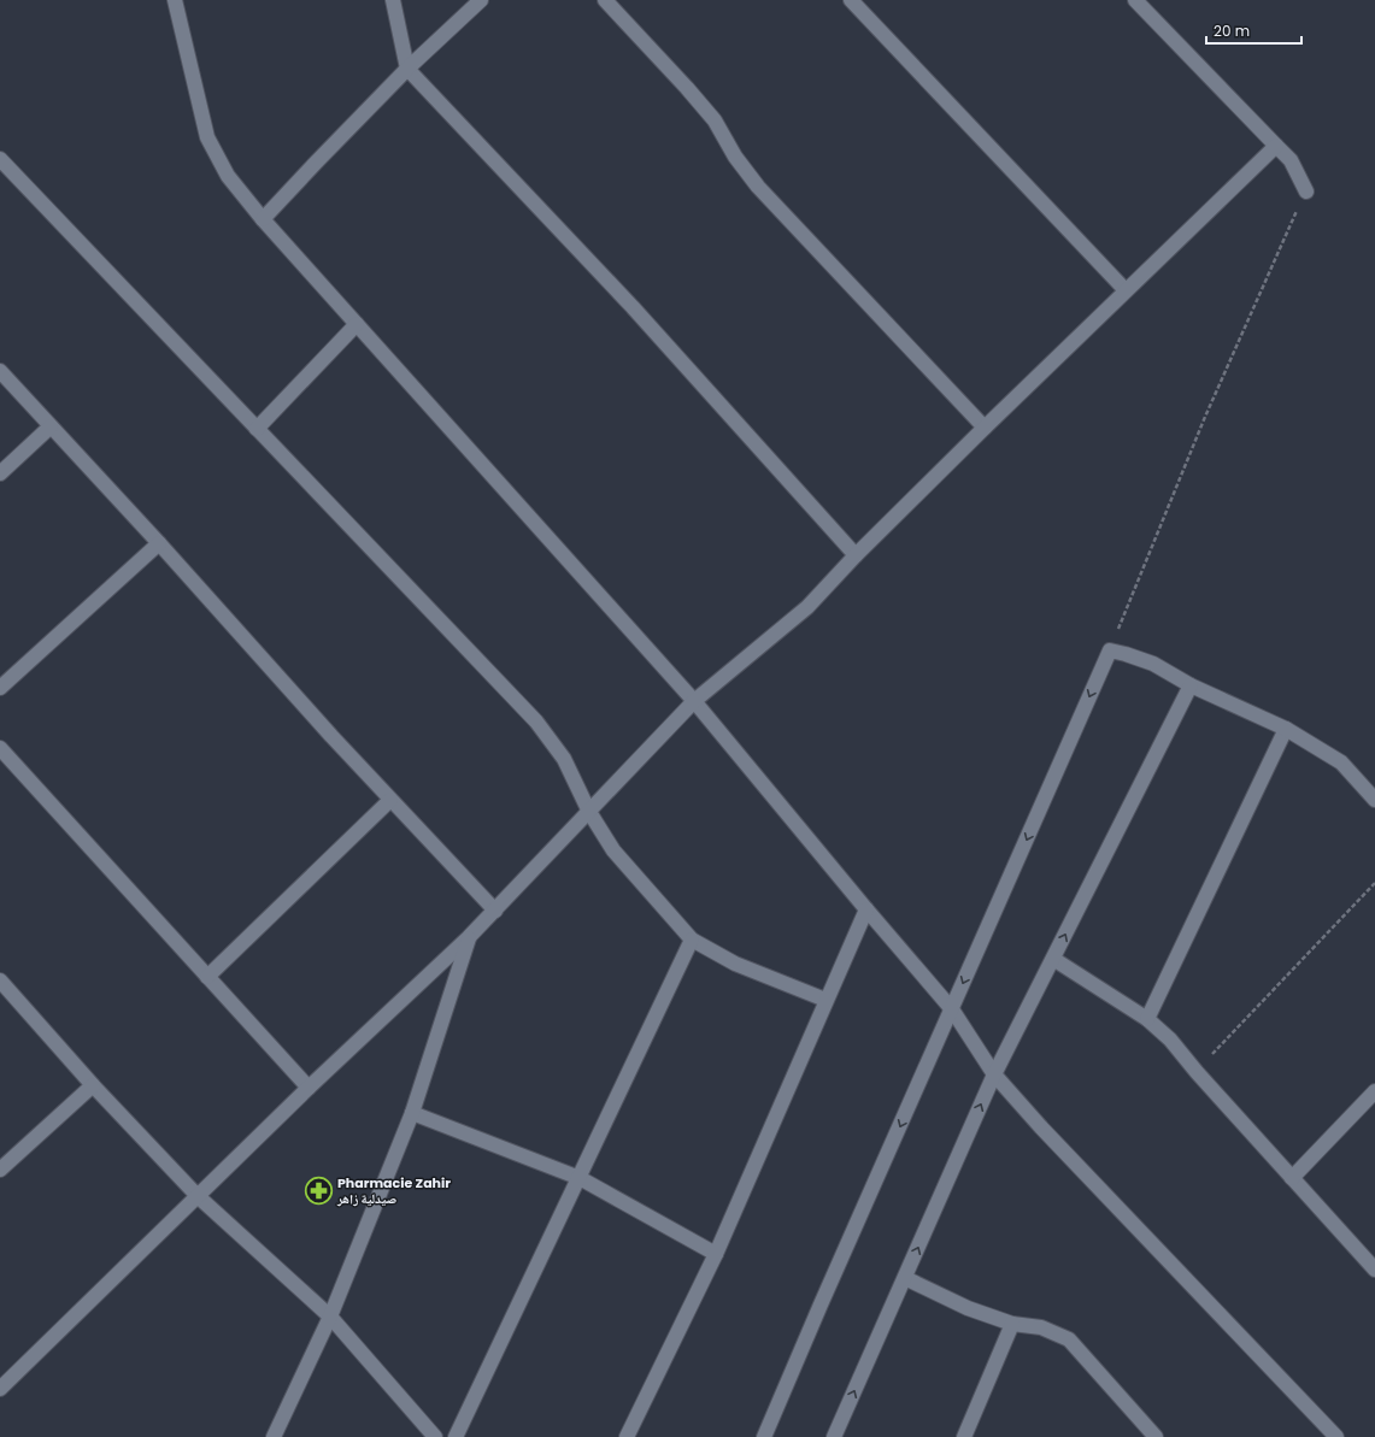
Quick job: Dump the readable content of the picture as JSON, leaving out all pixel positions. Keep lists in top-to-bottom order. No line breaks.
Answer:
{"places":{"pharmacy":["Pharmacie Zahir صيدلية زاهر"]},"scale_bar":"20 m"}
